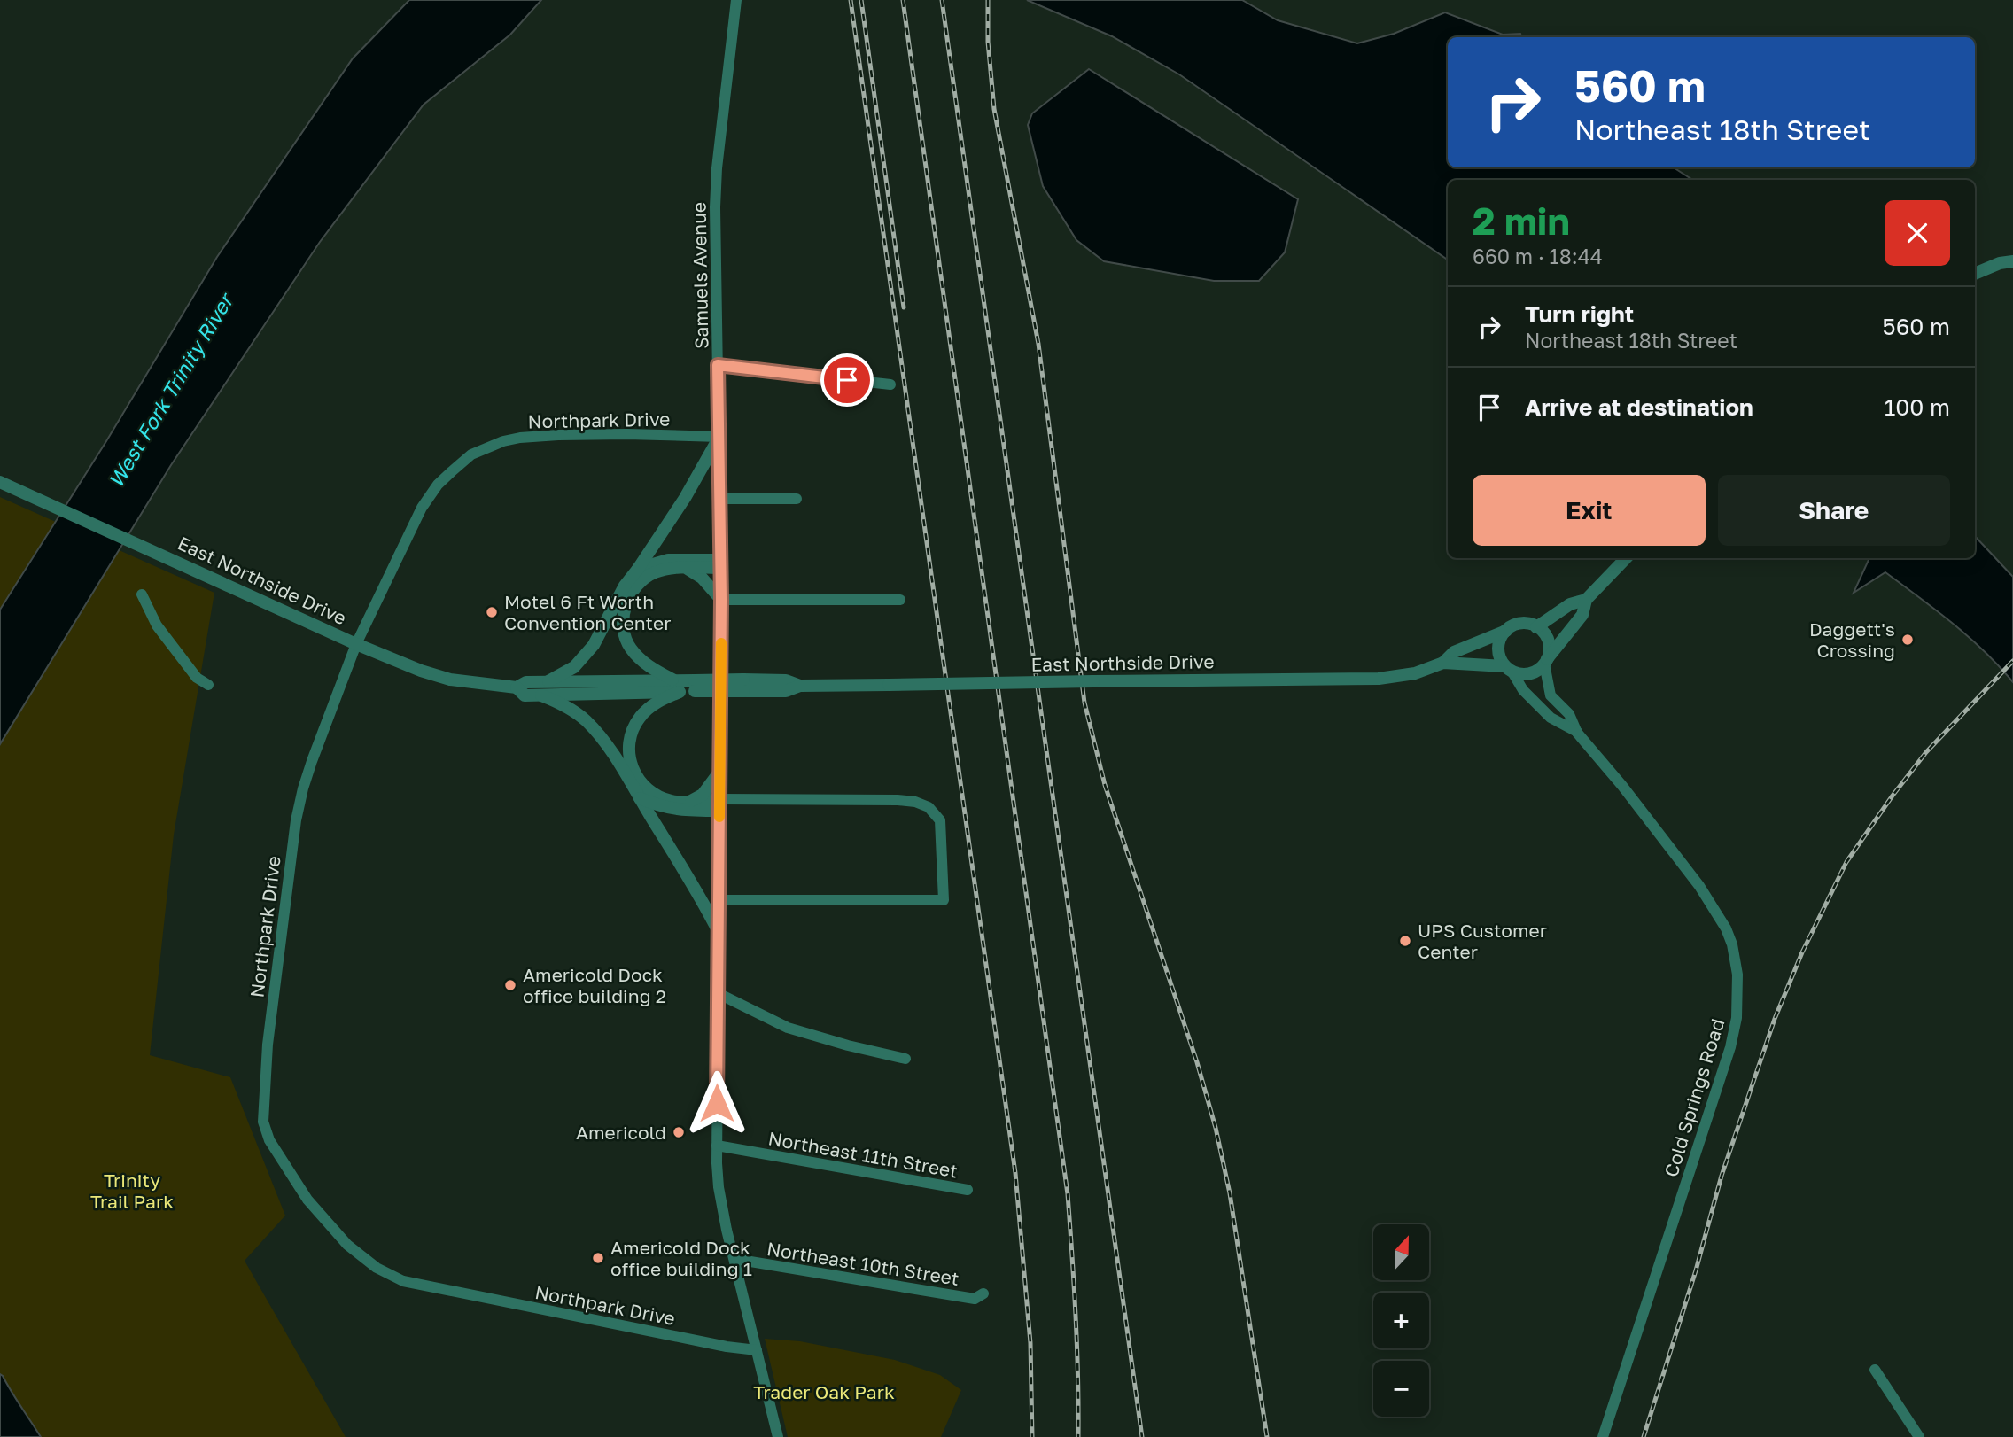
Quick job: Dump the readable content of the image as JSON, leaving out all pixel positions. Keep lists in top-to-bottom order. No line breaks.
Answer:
{"streets":{"street":["Samuels Avenue","Northpark Drive","East Northside Drive","Cold Springs Road","Northeast 11th Street","Northeast 10th Street"]},"crossings":[["Samuels Avenue","Northpark Drive"],["Samuels Avenue","Northeast 11th Street"],["Samuels Avenue","Northeast 10th Street"],["Northpark Drive","East Northside Drive"],["East Northside Drive","Cold Springs Road"]],"water":["West Fork Trinity River"],"parks":["Trinity Trail Park","Trader Oak Park"],"places":["Motel 6 Ft Worth Convention Center","Daggett's Crossing","UPS Customer Center","Americold Dock office building 2","Americold","Americold Dock office building 1"],"north":"top","page":{"turn":["560 m","Northeast 18th Street"],"heading":["2 min","660 m · 18:44"],"list":[{"name":"Turn right","note":"Northeast 18th Street","value":"560 m"},{"name":"Arrive at destination","value":"100 m"}],"buttons":["Exit","Share"],"map_buttons":["+","−"]}}
